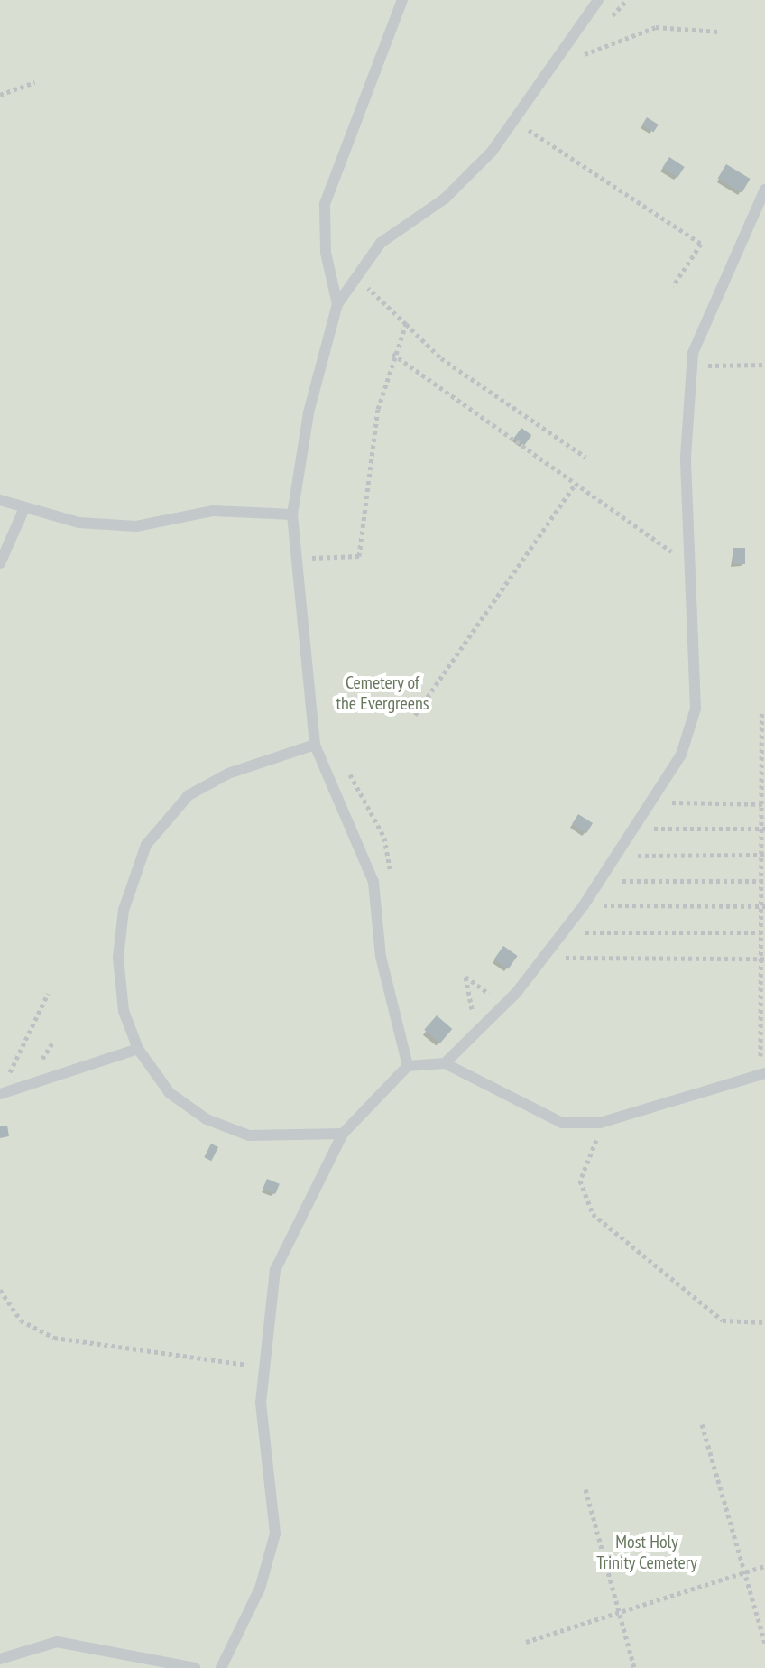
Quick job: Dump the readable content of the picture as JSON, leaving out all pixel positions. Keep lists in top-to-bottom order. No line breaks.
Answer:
{"parks":["Cemetery of the Evergreens","Most Holy Trinity Cemetery"]}
